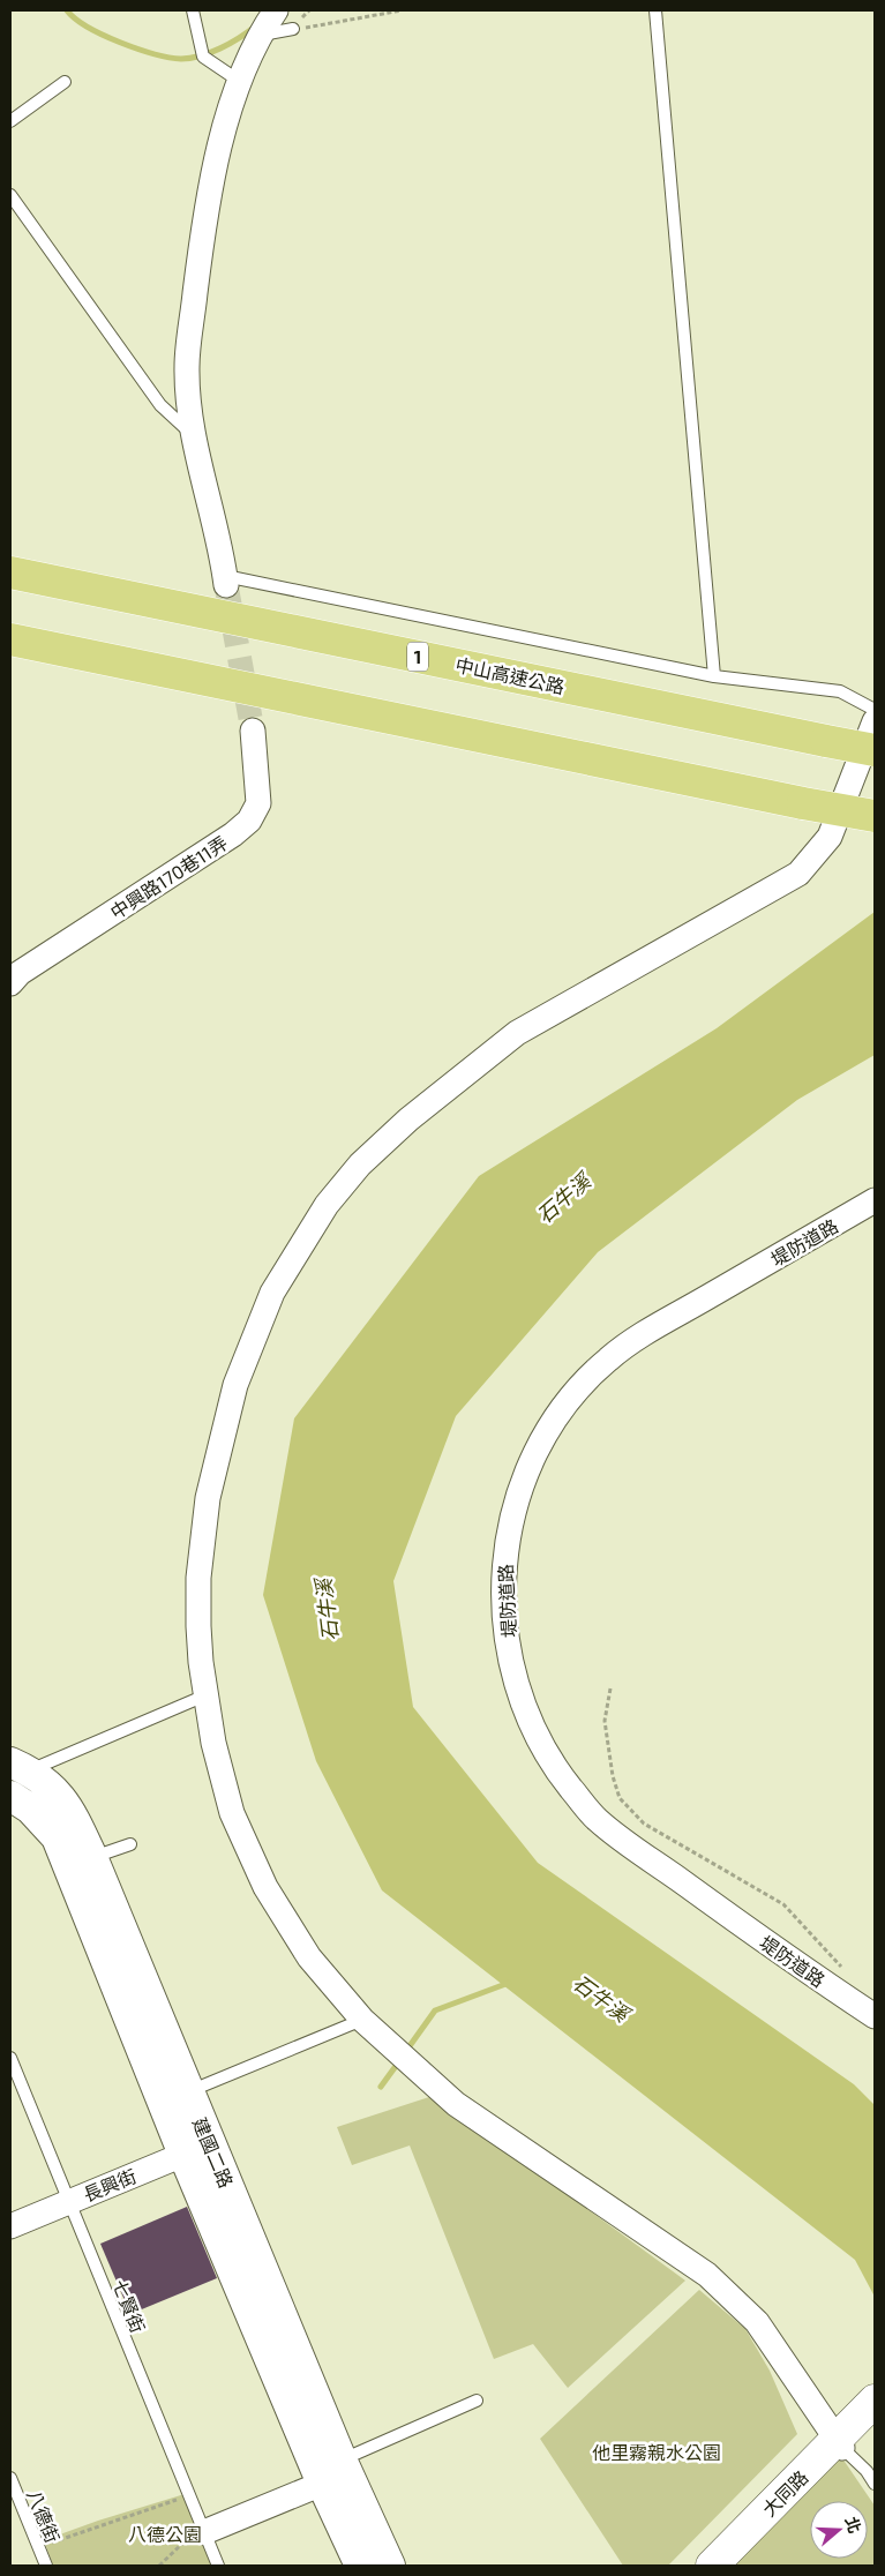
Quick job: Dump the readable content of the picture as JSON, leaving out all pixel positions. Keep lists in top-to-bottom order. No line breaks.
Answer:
{"streets":{"highway":["1","中山高速公路"],"main road":["大同路"],"street":["中興路170巷11弄","堤防道路","建國二路","長興街"],"lane":["七賢街","八德街"]},"crossings":[["建國二路","長興街"],["長興街","七賢街"]],"water":["石牛溪"],"parks":["他里霧親水公園","八德公園"],"north":"right"}
